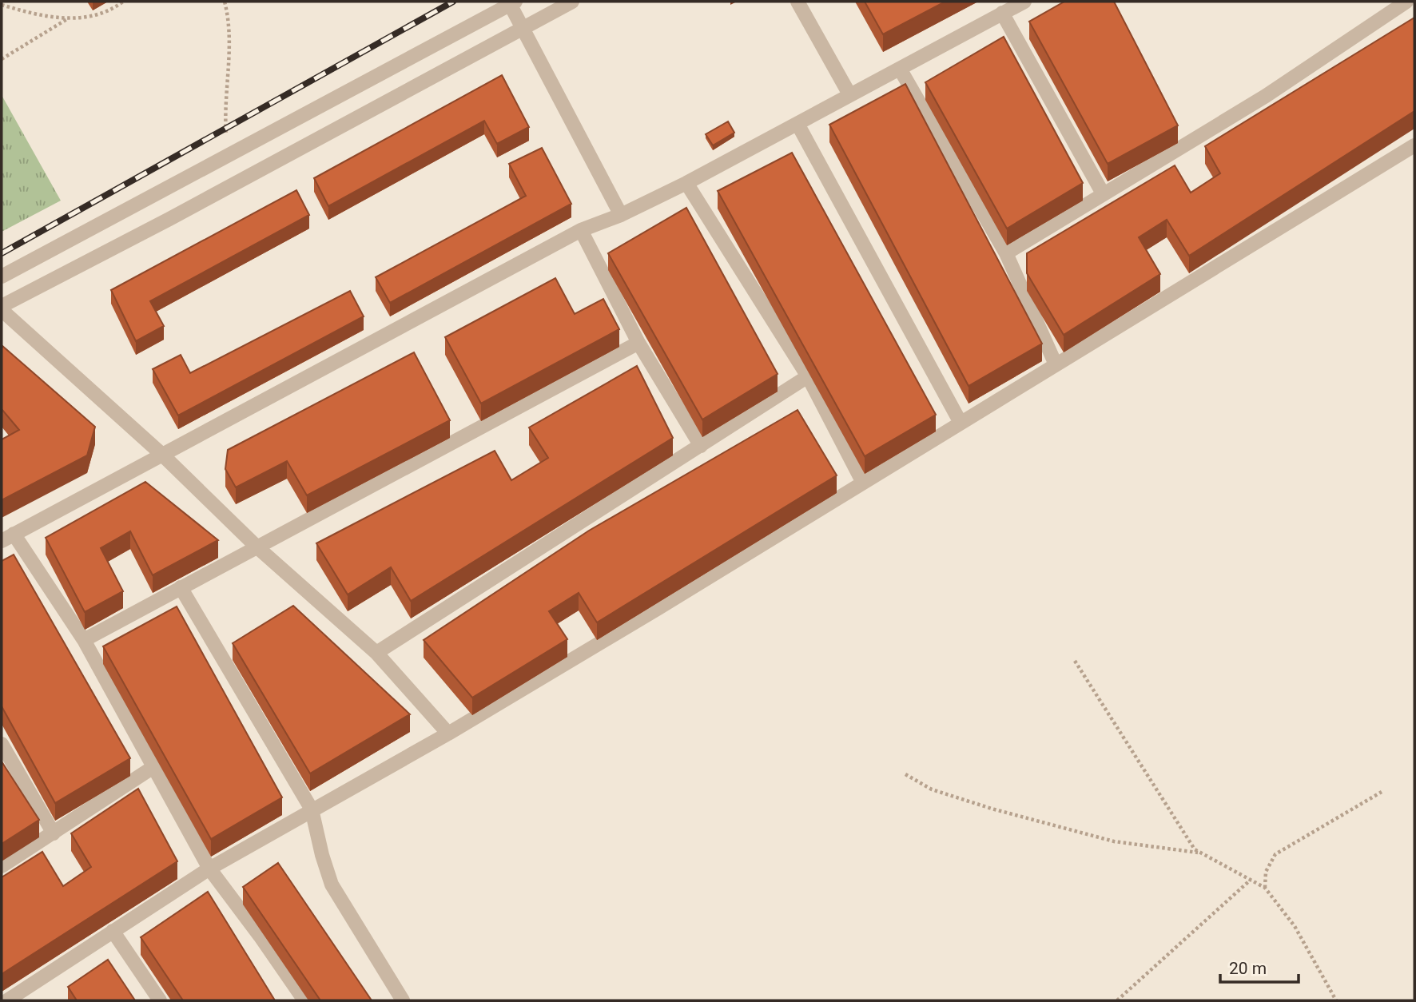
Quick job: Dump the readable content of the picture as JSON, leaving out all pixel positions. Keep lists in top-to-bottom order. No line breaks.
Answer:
{"scale_bar":"20 m"}
